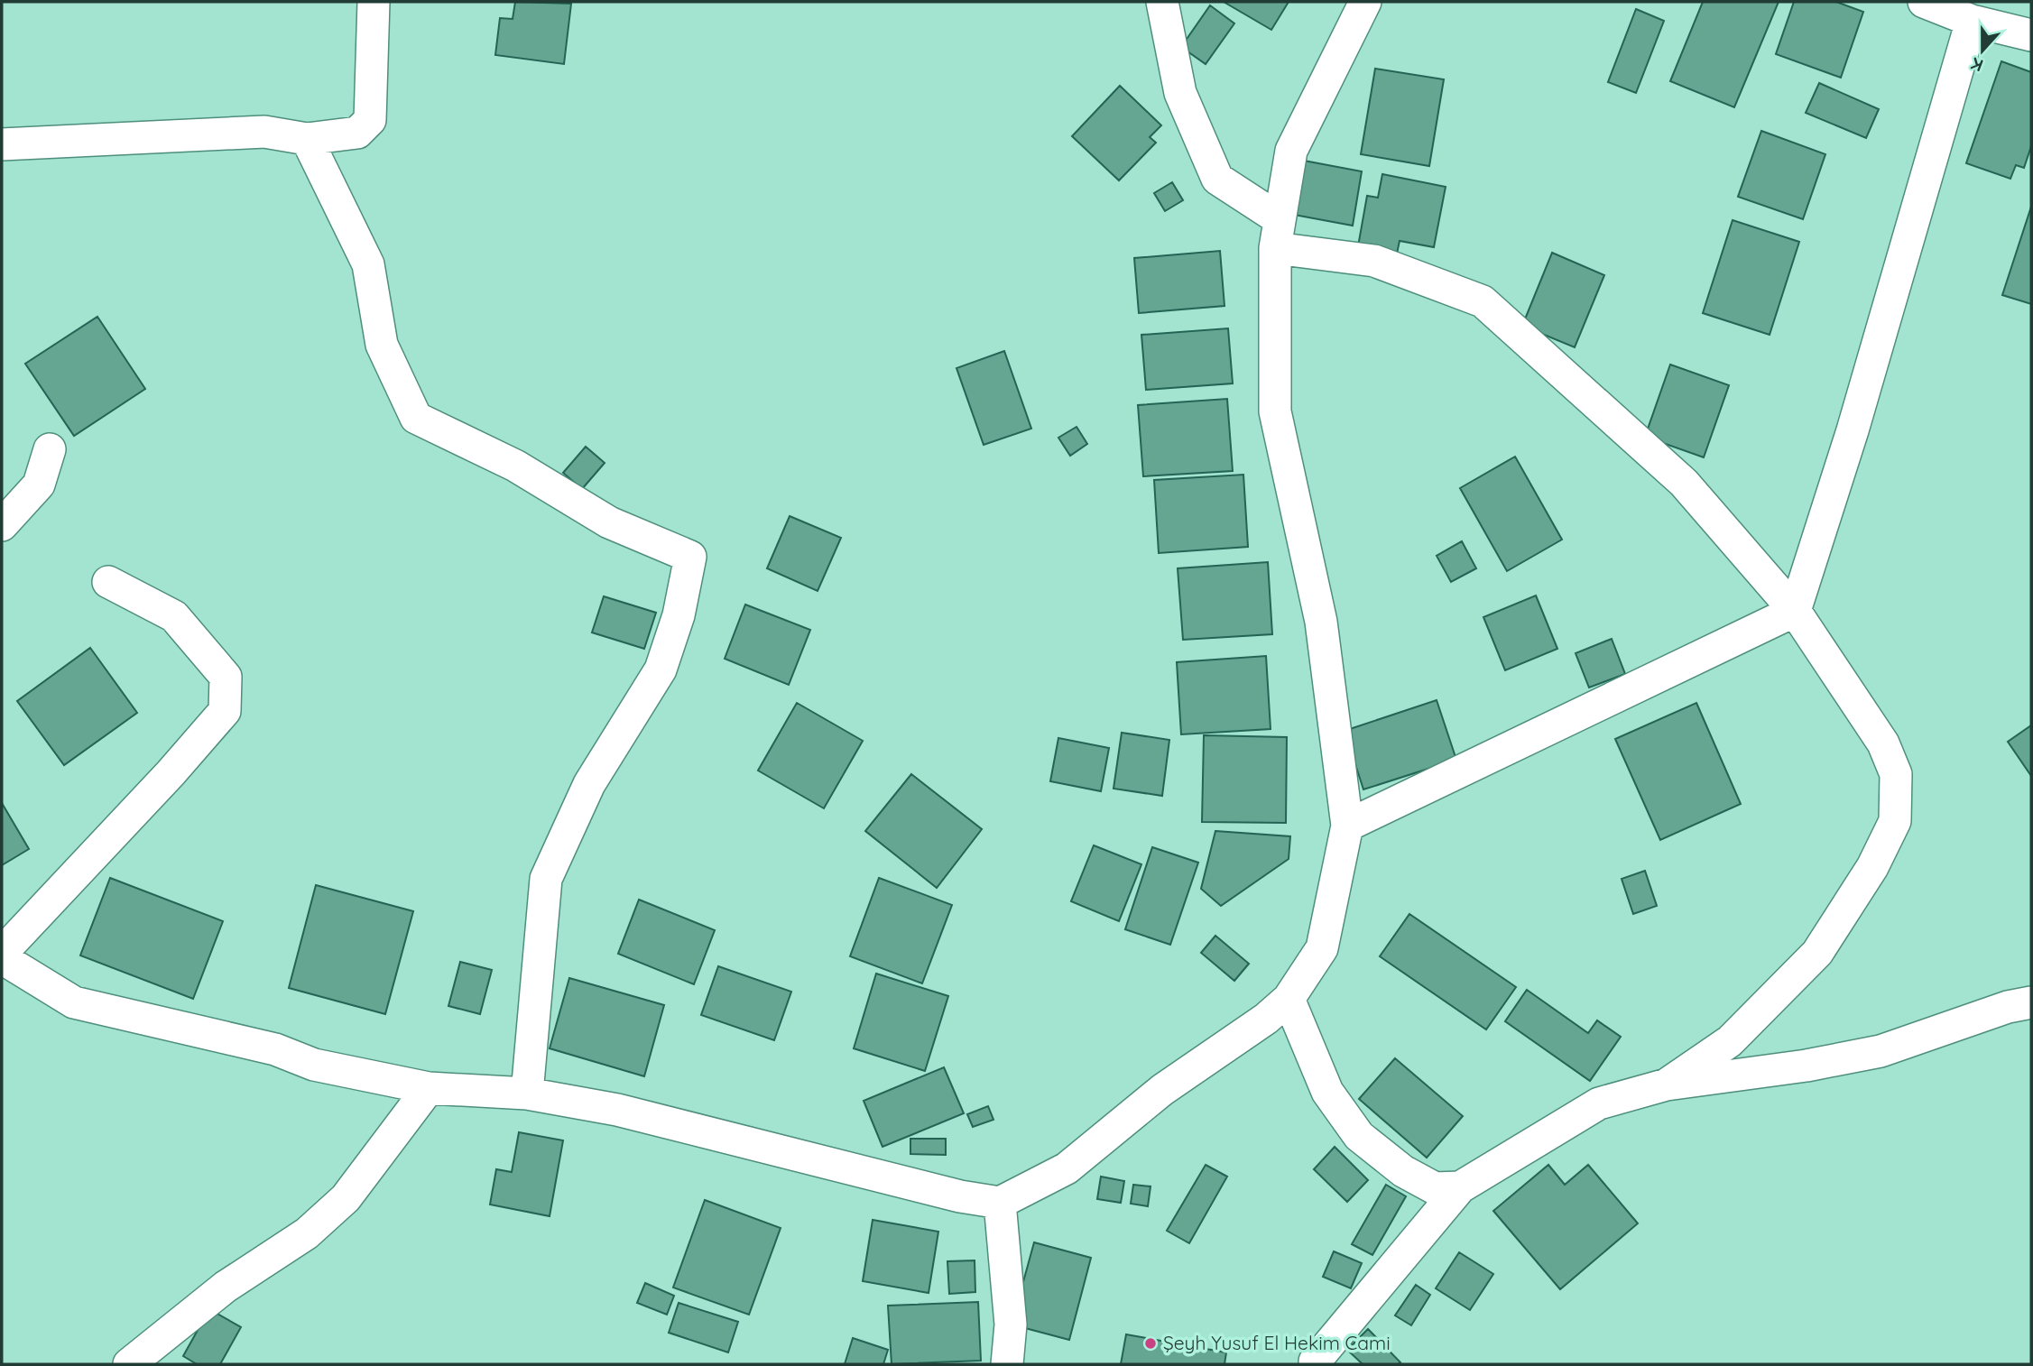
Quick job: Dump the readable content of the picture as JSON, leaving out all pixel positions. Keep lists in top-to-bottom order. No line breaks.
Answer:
{"places":["Şeyh Yusuf El Hekim Cami"],"north":"bottom"}
